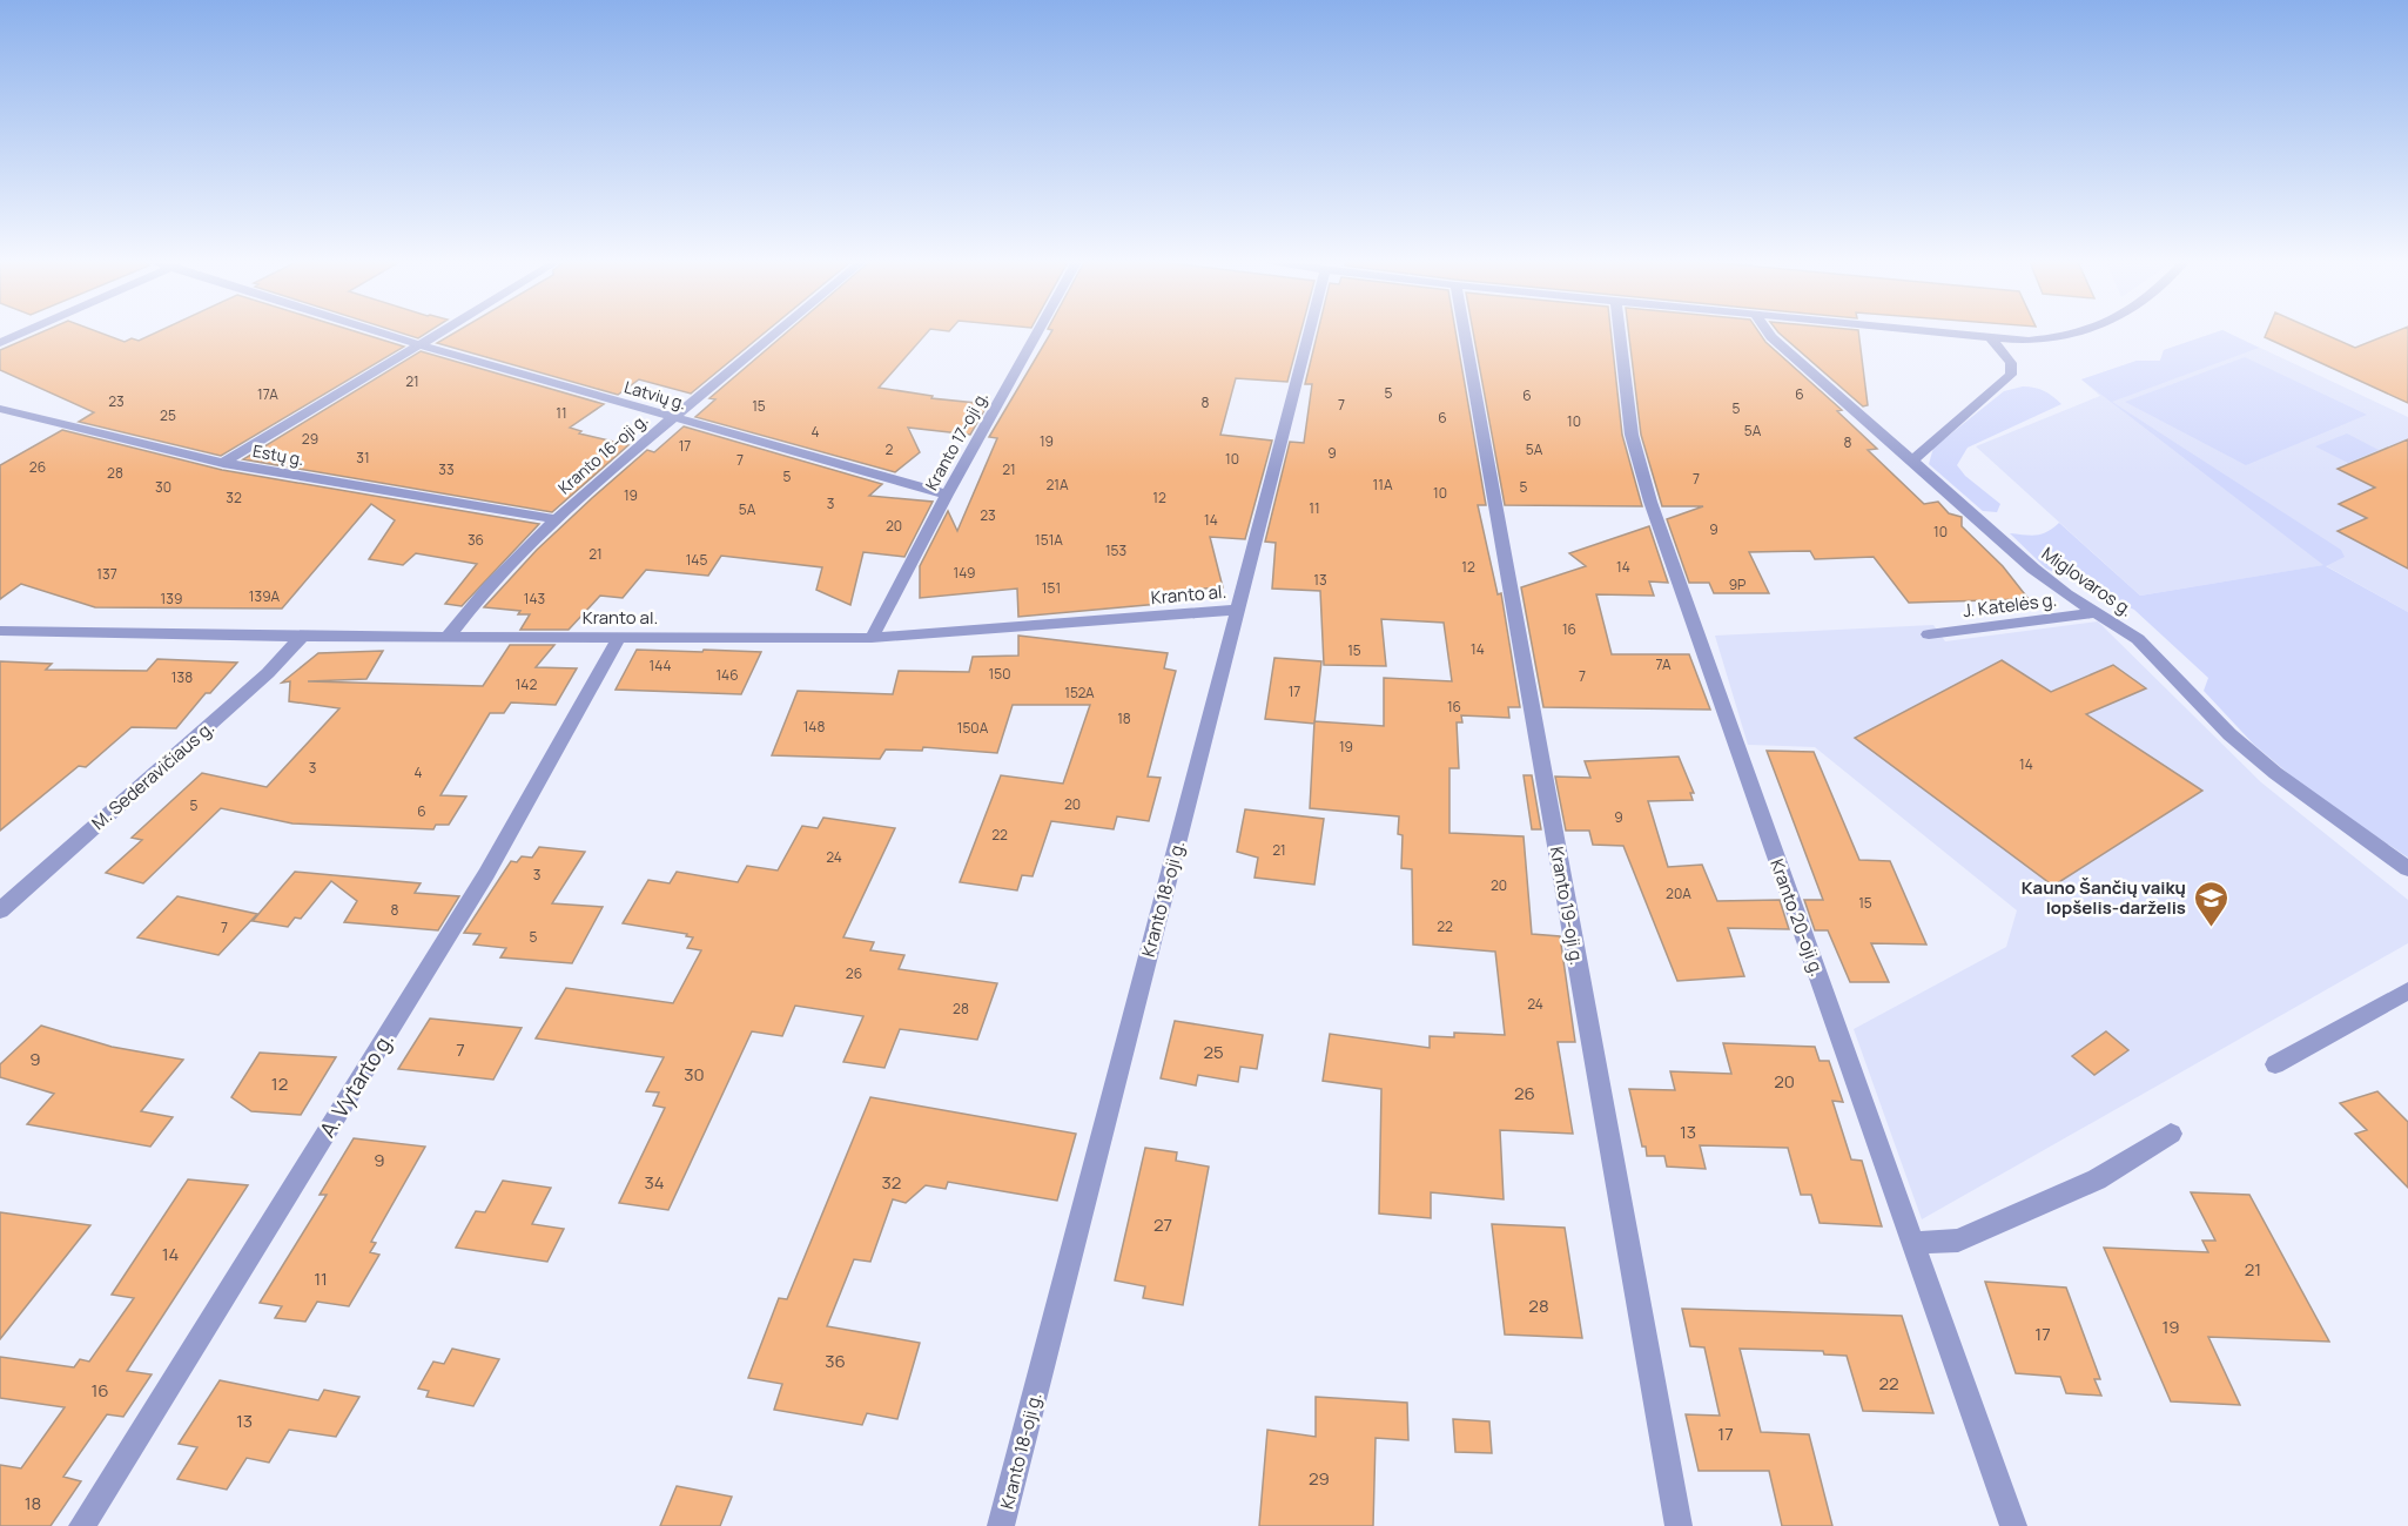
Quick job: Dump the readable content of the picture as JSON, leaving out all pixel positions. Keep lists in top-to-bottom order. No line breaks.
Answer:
{"streets":{"street":["Latvių g.","Kranto 17-oji g.","Kranto 16-oji g.","Estų g.","Miglovaros g.","Kranto al.","J. Katelės g.","M. Sederavičiaus g.","Kranto 18-oji g.","Kranto 19-oji g.","Kranto 20-oji g.","A. Vytarto g."]},"crossings":[["Latvių g.","Kranto 17-oji g."],["Latvių g.","Kranto 16-oji g."],["Kranto 17-oji g.","Kranto al."],["Kranto 16-oji g.","Estų g."],["Kranto 16-oji g.","Kranto al."],["Miglovaros g.","J. Katelės g."],["Kranto al.","M. Sederavičiaus g."],["Kranto al.","Kranto 18-oji g."],["Kranto al.","A. Vytarto g."]],"places":{"school or university":["Kauno Šančių vaikų lopšelis-darželis"]},"house_numbers":["21","5","17A","6","6","23","8","7","15","5","11","25","6","10","5A","4","29","19","8","17","2","5A","9","31","10","7","26","33","21","28","5","7","21A","11A","30","5","10","19","32","12","3","11","5A","23","14","20","9","10","36","151A","153","21","145","12","14","149","137","13","9P","151","139A","139","143","16","14","15","7A","144","150","146","7","138","142","17","152A","16","18","148","150A","19","14","3","4","20","5","6","9","22","21","24","3","20","20A","15","8","22","7","5","26","24","28","7","25","9","30","20","12","26","13","9","34","32","27","14","21","11","28","19","17","36","22","16","13","17","29","18"]}
